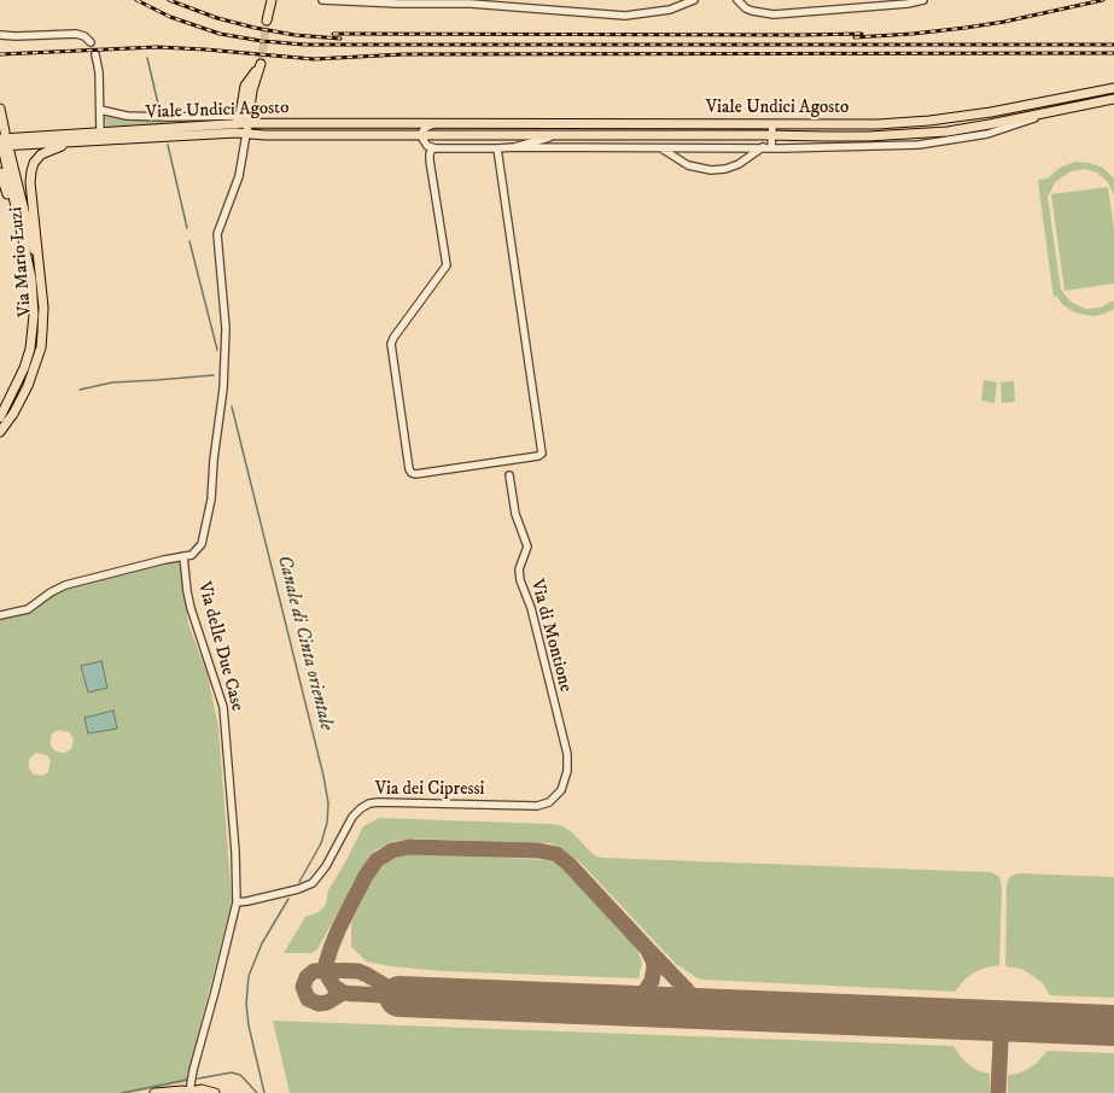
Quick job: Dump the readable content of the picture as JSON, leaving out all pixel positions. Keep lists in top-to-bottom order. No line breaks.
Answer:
{"streets":{"main road":["Viale Undici Agosto","Via Mario Luzi"],"street":["Via di Montione","Via delle Due Case","Via dei Cipressi"]},"crossings":[["Viale Undici Agosto","Via Mario Luzi"],["Via di Montione","Via dei Cipressi"],["Via delle Due Case","Via dei Cipressi"]],"water":["Canale di Cinta orientale"]}
